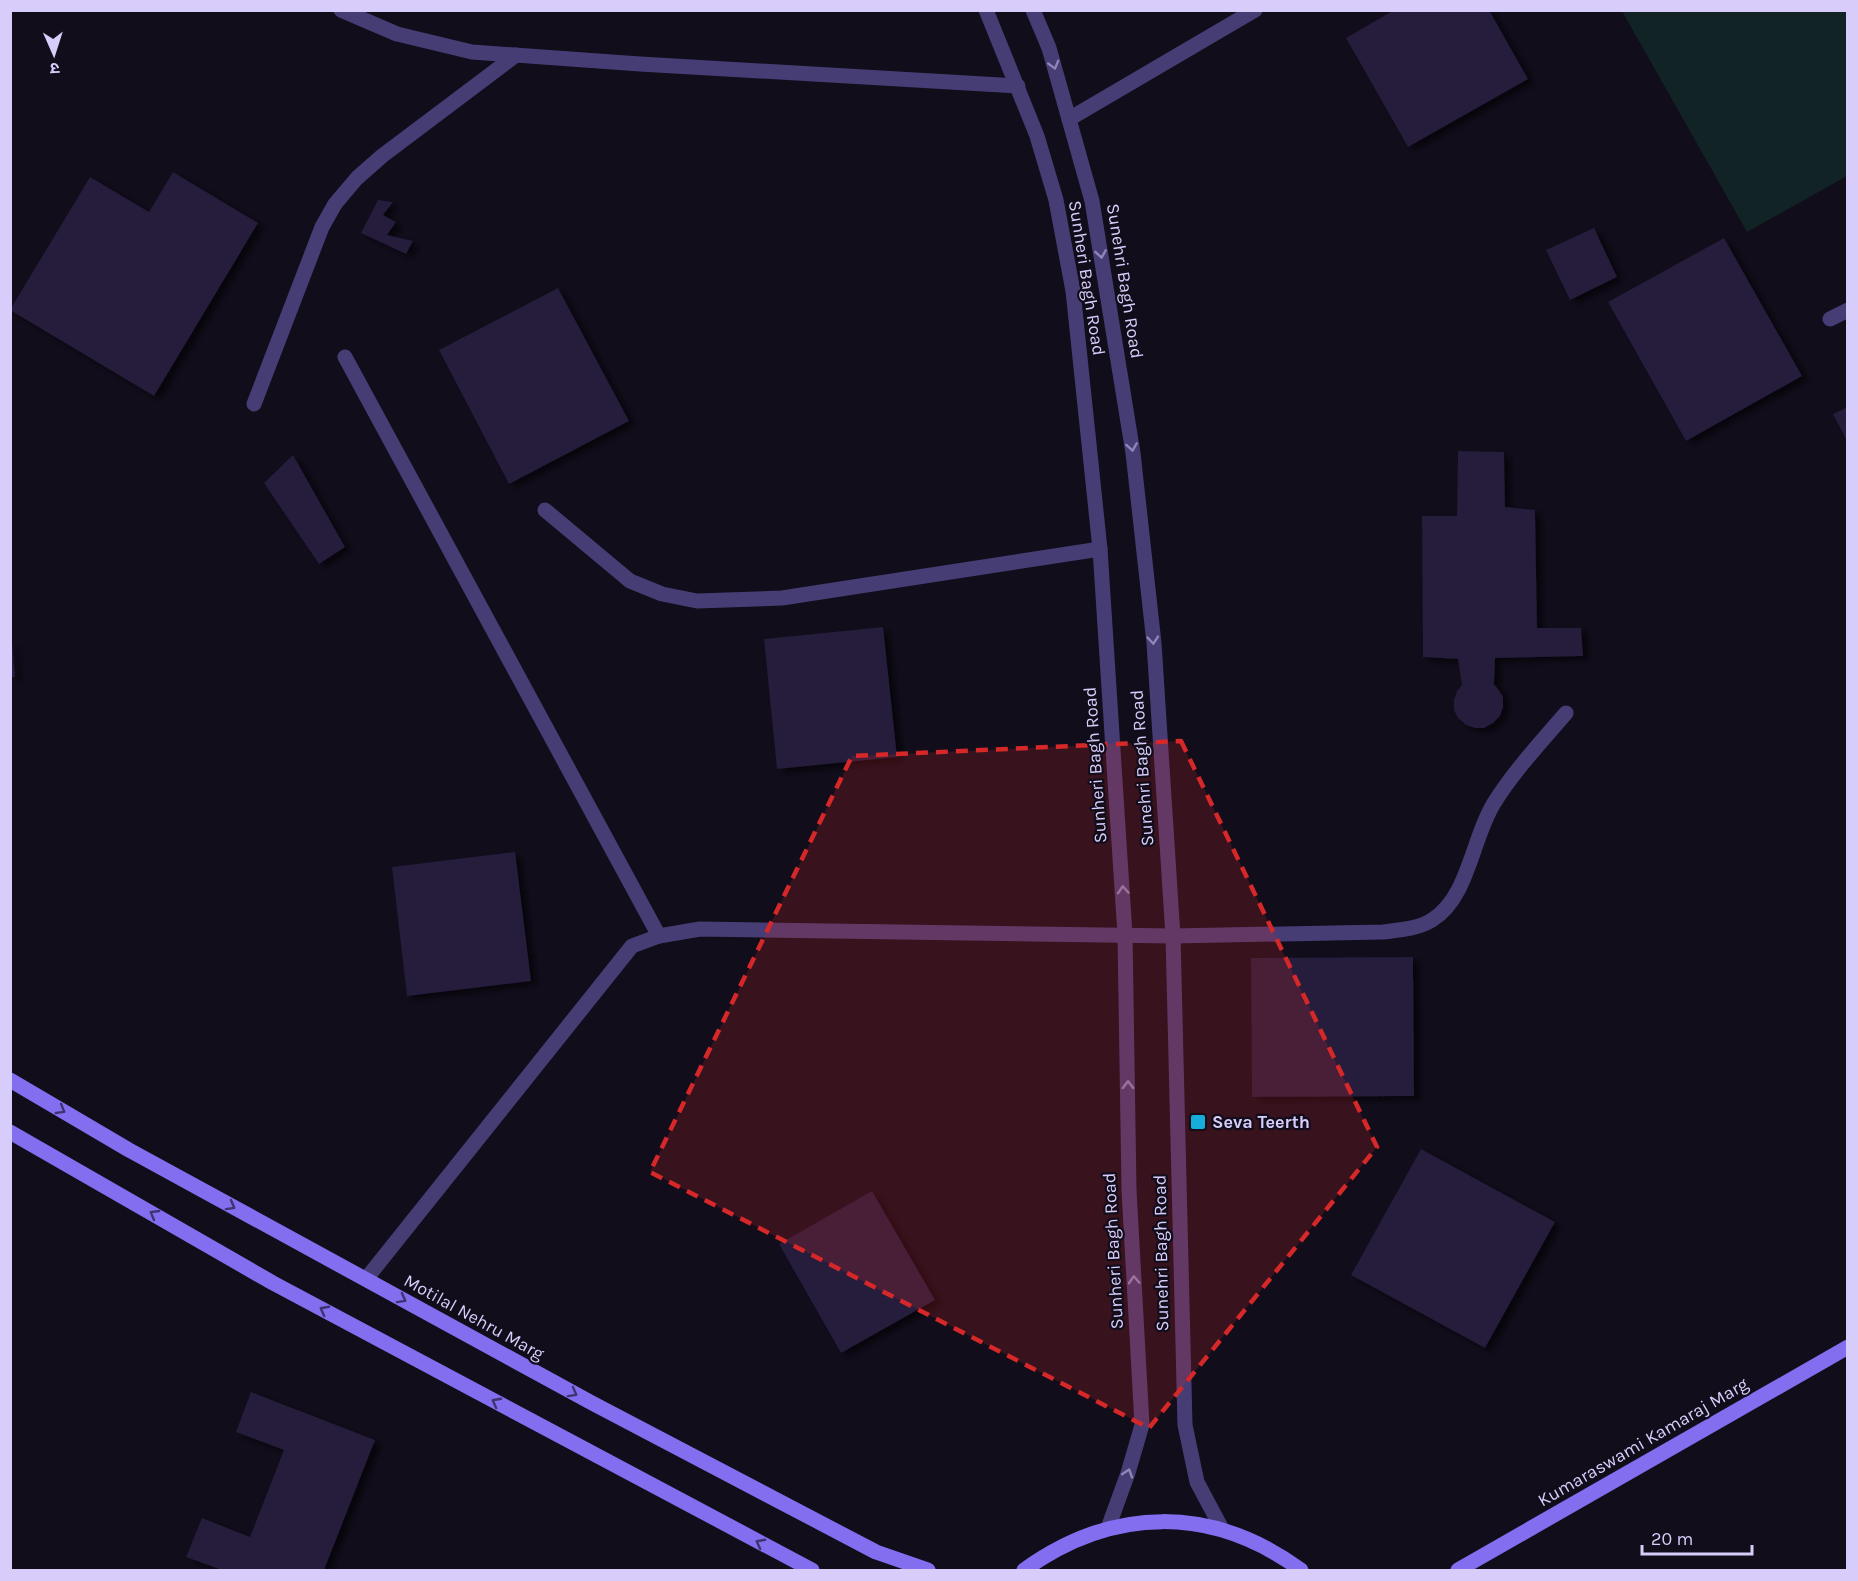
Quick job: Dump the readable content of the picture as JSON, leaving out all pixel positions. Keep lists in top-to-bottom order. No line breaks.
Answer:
{"streets":{"main road":["Motilal Nehru Marg","Kumaraswami Kamaraj Marg"],"street":["Sunheri Bagh Road","Sunehri Bagh Road"]},"one_way":["Sunheri Bagh Road","Sunehri Bagh Road"],"places":{"transit":["Seva Teerth"]},"scale_bar":"20 m","north":"bottom"}
